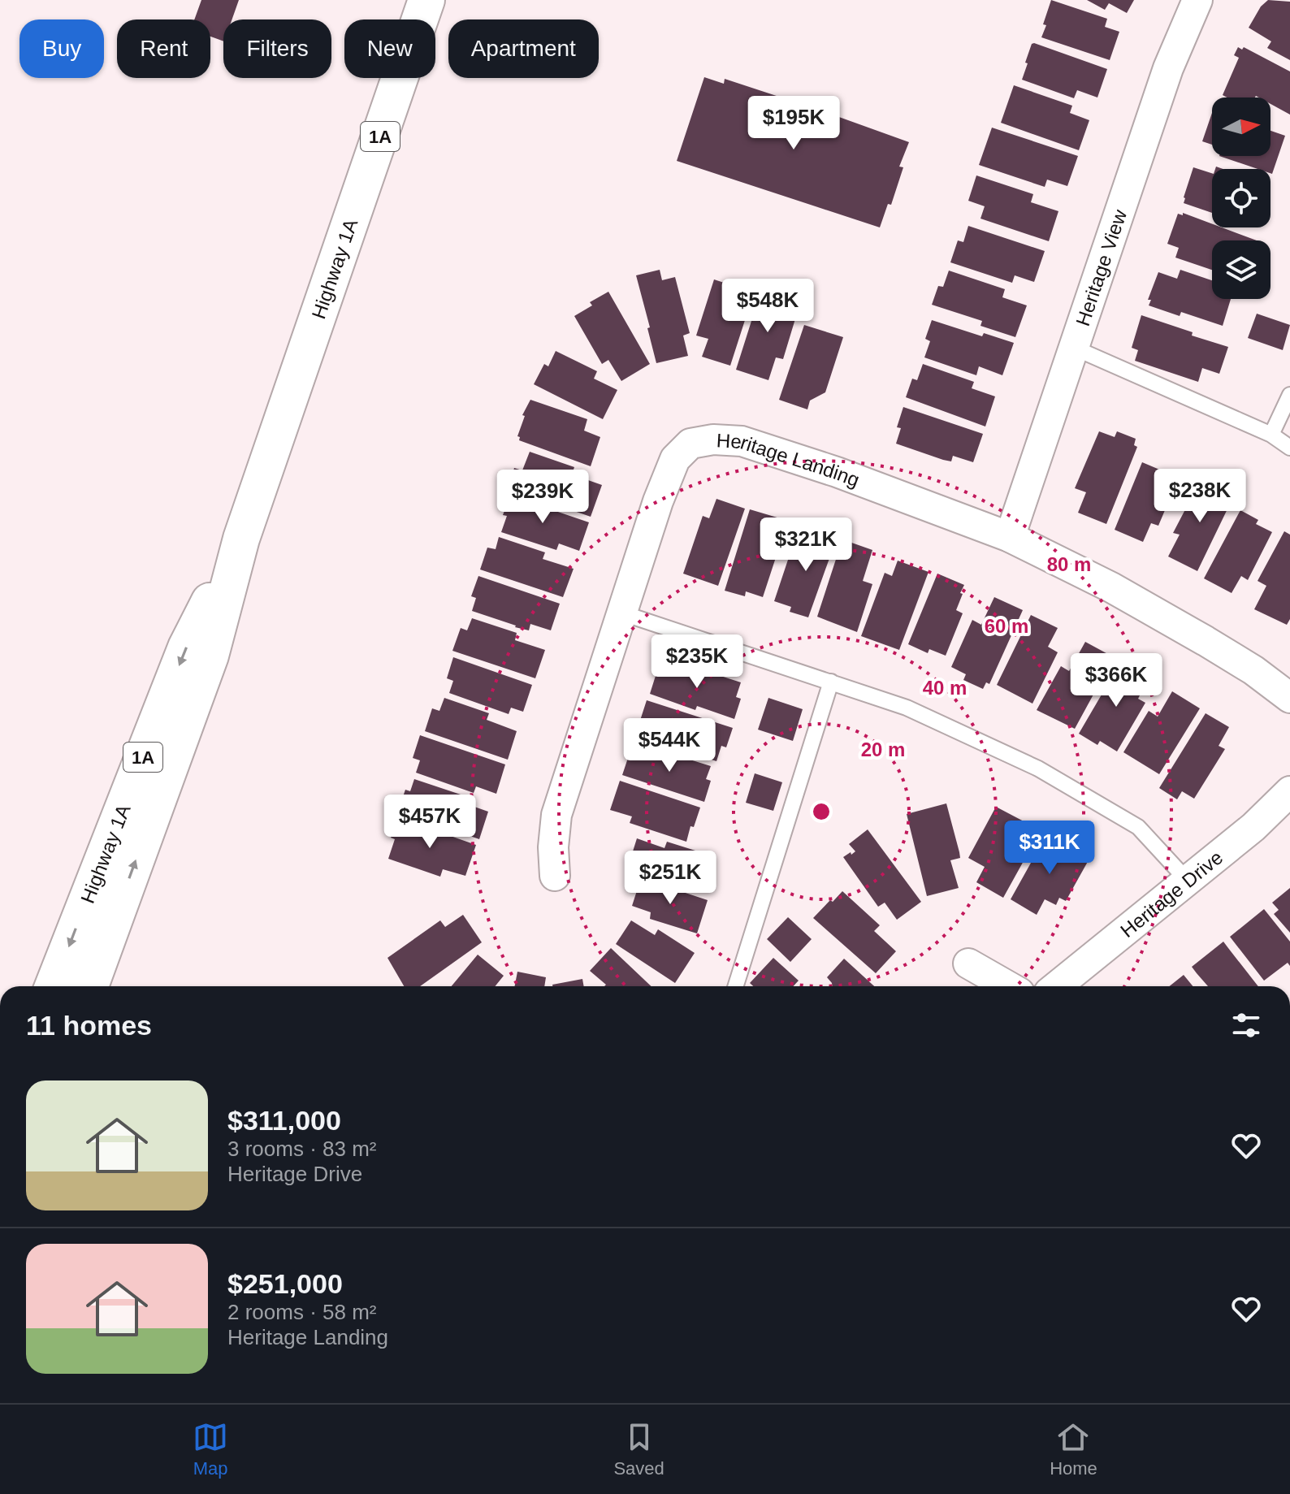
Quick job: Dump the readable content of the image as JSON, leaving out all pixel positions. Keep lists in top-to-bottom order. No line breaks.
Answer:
{"streets":{"main road":["1A","Highway 1A"],"street":["Heritage View","Heritage Landing","Heritage Drive"]},"crossings":[["Heritage View","Heritage Landing"]],"north":"right","page":{"chip":["Buy","Rent","Filters","New","Apartment"],"price":["$195K","$548K","$238K","$239K","$321K","$235K","$366K","$544K","$457K","$311K","$251K"],"heading":"11 homes","list":[{"name":"$311,000","note":"3 rooms · 83 m² · Heritage Drive"},{"name":"$251,000","note":"2 rooms · 58 m² · Heritage Landing"}],"tabs":["Map","Saved","Home"]},"rings":["80 m","60 m","40 m","20 m"]}
